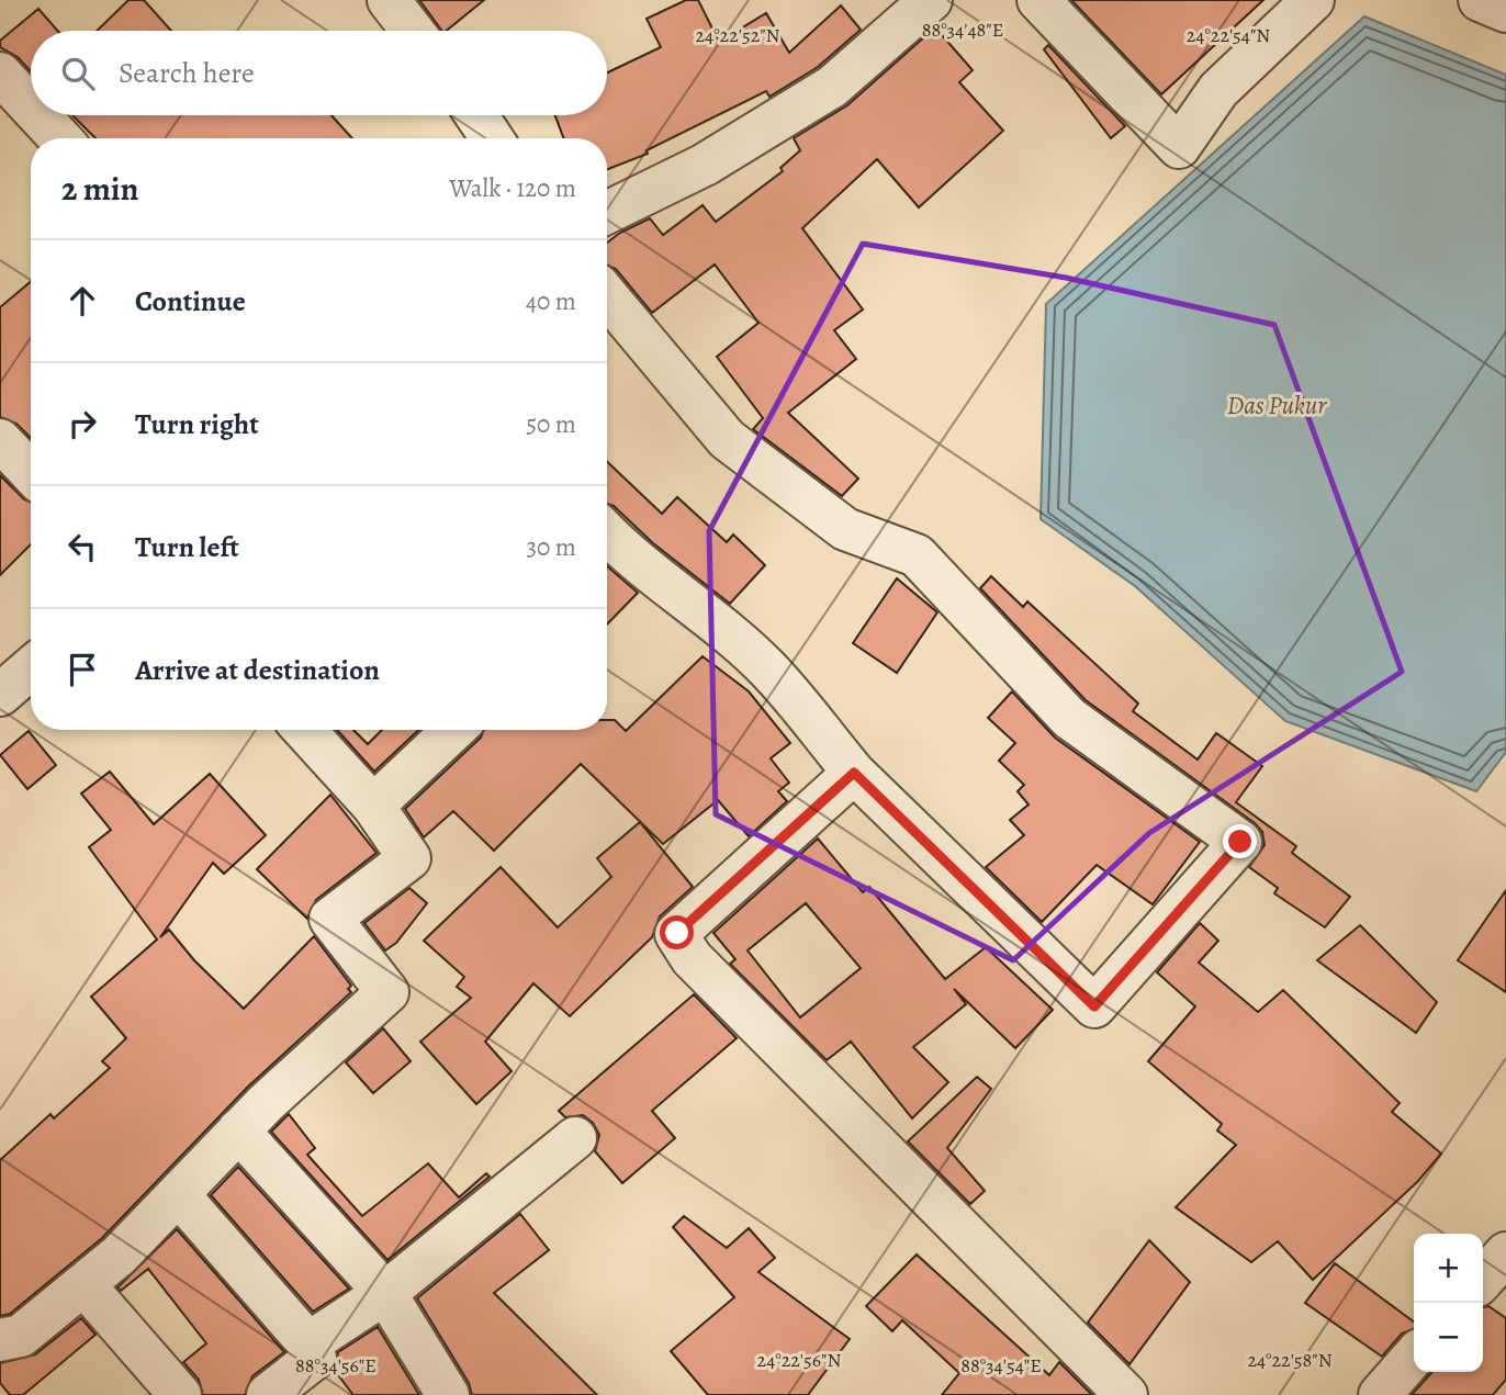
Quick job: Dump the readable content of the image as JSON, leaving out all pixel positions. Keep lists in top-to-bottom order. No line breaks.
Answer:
{"water":["Das Pukur"],"page":{"search":"Search here","heading":["2 min","Walk · 120 m"],"list":[["Continue","40 m"],["Turn right","50 m"],["Turn left","30 m"],"Arrive at destination"],"map_buttons":["+","−"]},"coordinates":["88°34'48\"E","24°22'52\"N","24°22'54\"N","24°22'56\"N","24°22'58\"N","88°34'56\"E","88°34'54\"E"]}
